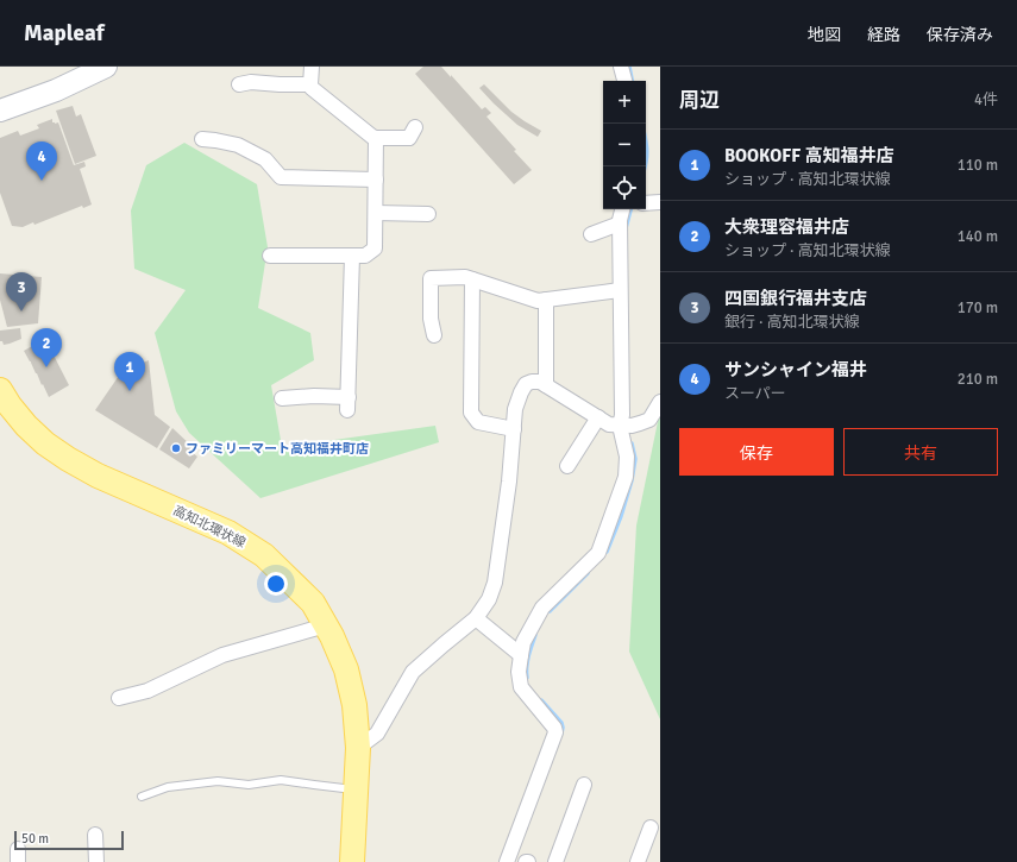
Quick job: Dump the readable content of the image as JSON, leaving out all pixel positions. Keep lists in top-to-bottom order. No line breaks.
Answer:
{"streets":{"main road":["高知北環状線"]},"places":["ファミリーマート高知福井町店"],"scale_bar":"50 m","page":{"header":"Mapleaf","nav":["地図","経路","保存済み"],"heading":["周辺","4件"],"map_buttons":["+","−"],"list":[{"mark":"1","name":"BOOKOFF 高知福井店","note":"ショップ · 高知北環状線","value":"110 m"},{"mark":"2","name":"大衆理容福井店","note":"ショップ · 高知北環状線","value":"140 m"},{"mark":"3","name":"四国銀行福井支店","note":"銀行 · 高知北環状線","value":"170 m"},{"mark":"4","name":"サンシャイン福井","note":"スーパー","value":"210 m"}],"pins":["4","3","2","1"],"buttons":["保存","共有"],"scale":"50 m"}}
